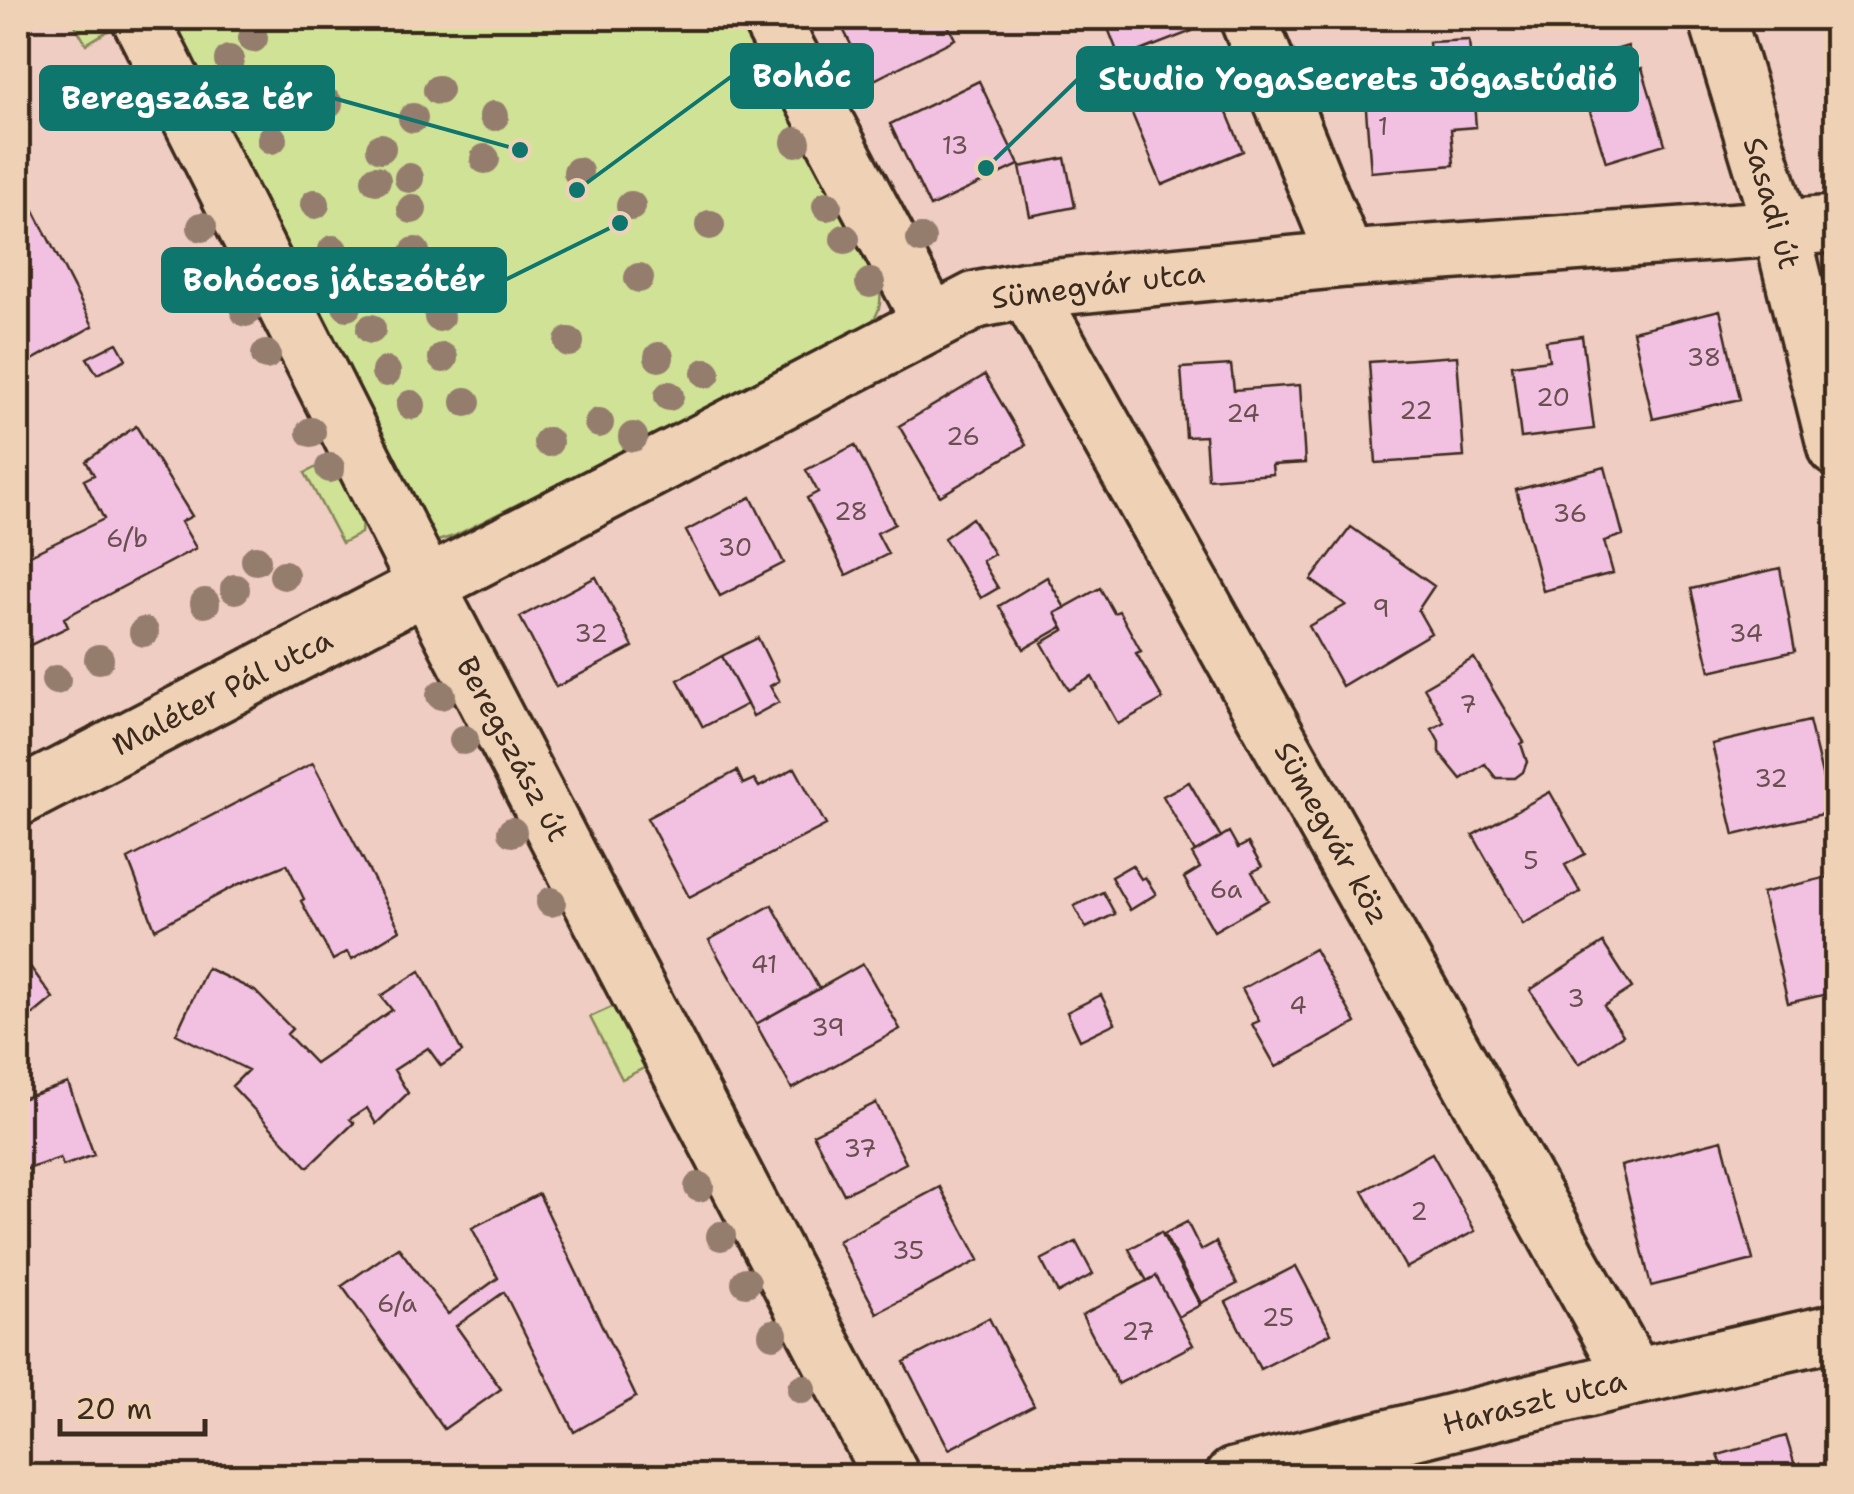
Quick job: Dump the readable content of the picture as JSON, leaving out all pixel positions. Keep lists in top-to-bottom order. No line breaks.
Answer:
{"streets":{"street":["Sasadi út","Sümegvár utca","Maléter Pál utca","Beregszász út","Sümegvár köz","Haraszt utca"]},"crossings":[["Sasadi út","Sümegvár utca"],["Sümegvár utca","Maléter Pál utca"],["Sümegvár utca","Beregszász út"],["Sümegvár utca","Sümegvár köz"],["Maléter Pál utca","Beregszász út"],["Sümegvár köz","Haraszt utca"]],"places":["Beregszász tér","Studio YogaSecrets Jógastúdió","Bohóc","Bohócos játszótér"],"house_numbers":["1","13","38","20","22","24","26","28","36","6/b","30","9","32","34","7","32","5","6a","41","3","4","39","37","2","35","6/a","25","27"],"scale_bar":"20 m"}
